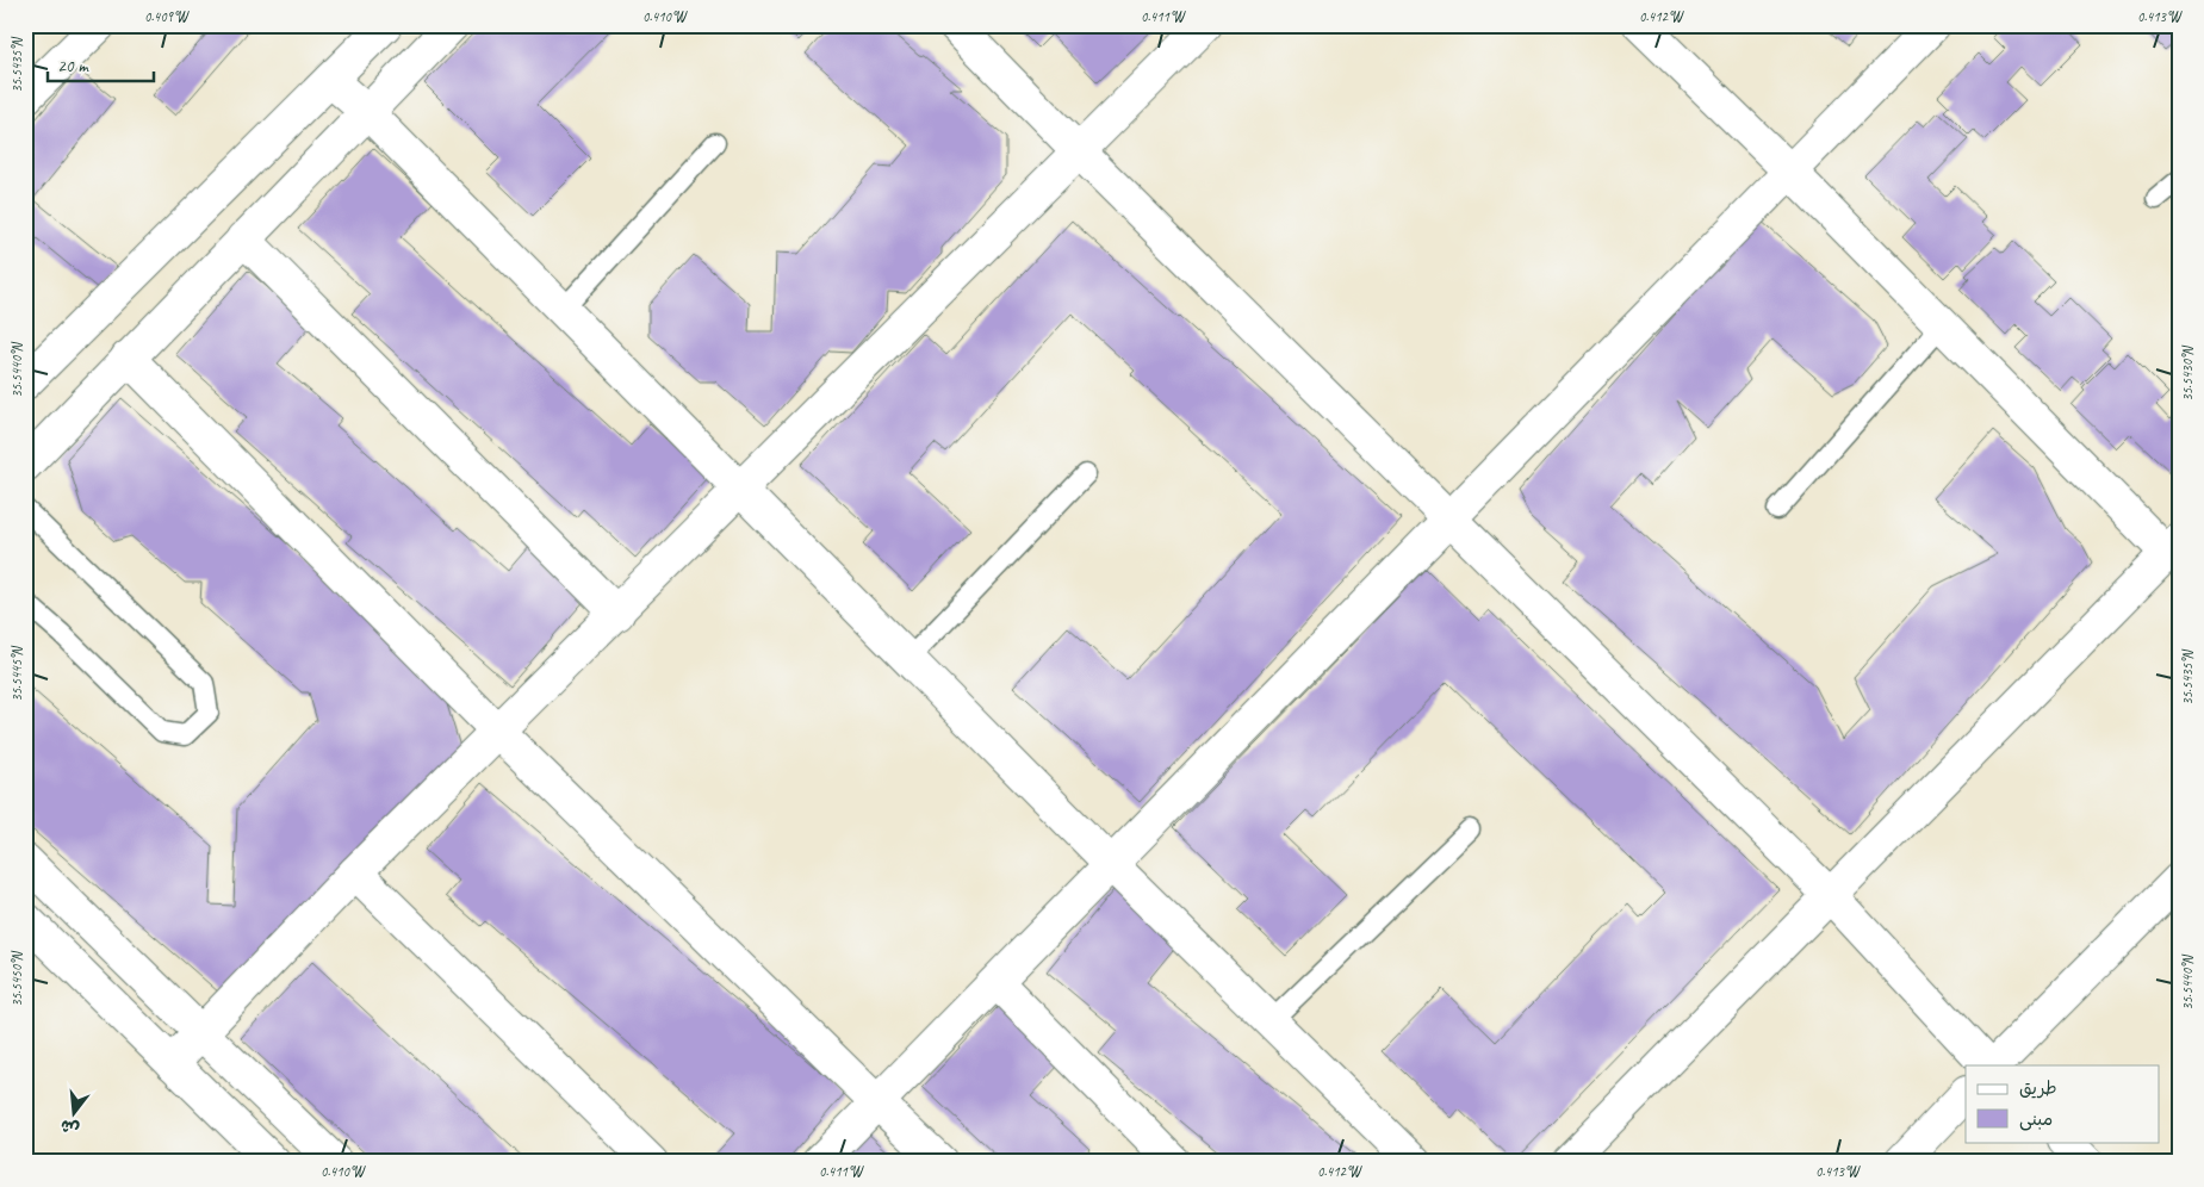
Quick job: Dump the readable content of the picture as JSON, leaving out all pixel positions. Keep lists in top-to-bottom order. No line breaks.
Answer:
{"legend":["طريق","مبنى"],"scale_bar":"20 m","north":"bottom","coordinates":["0.409°W","0.410°W","0.411°W","0.412°W","0.413°W","35.5435°N","35.5440°N","35.5430°N","35.5445°N","35.5450°N"]}
